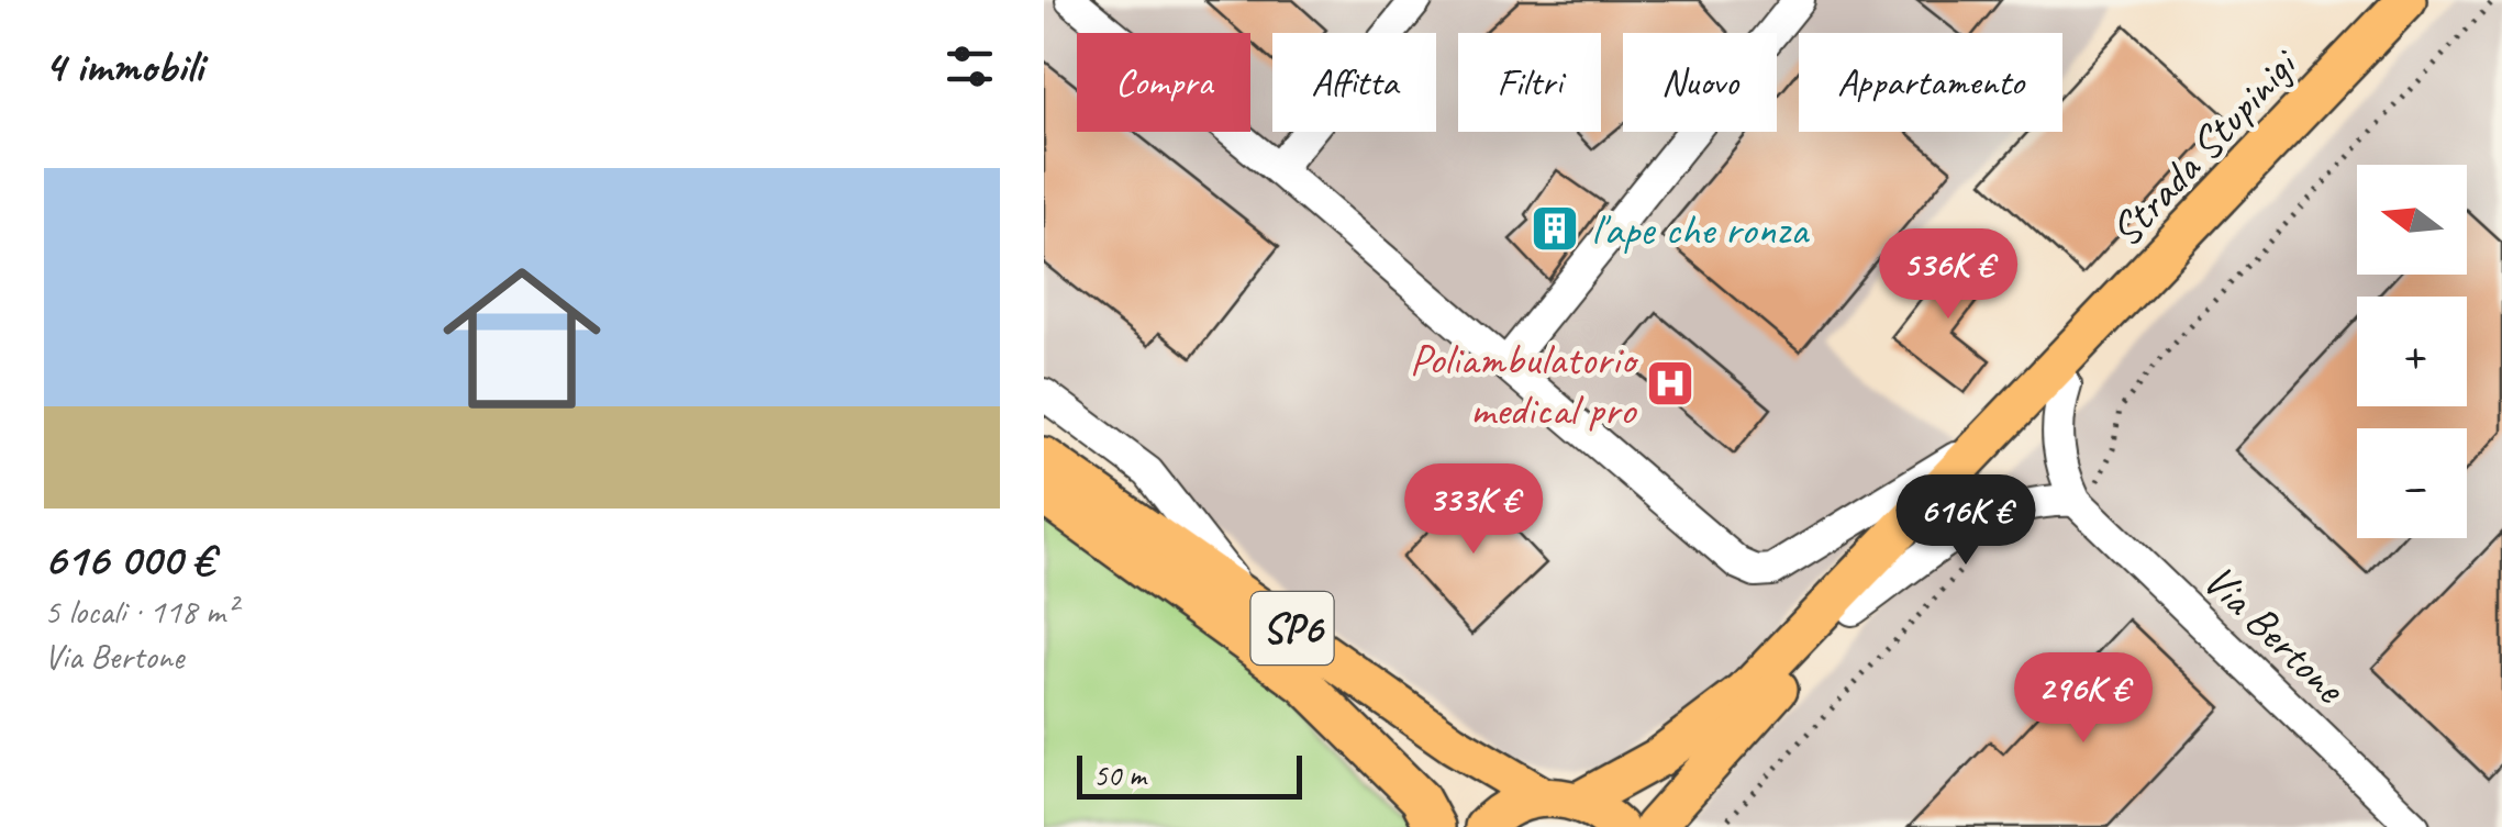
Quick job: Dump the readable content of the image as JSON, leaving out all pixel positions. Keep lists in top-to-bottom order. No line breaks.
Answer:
{"streets":{"main road":["Strada Stupinigi","SP6"],"street":["Via Bertone"]},"crossings":[["Strada Stupinigi","SP6"],["Strada Stupinigi","Via Bertone"]],"places":{"building":["l'ape che ronza"],"hospital":["Poliambulatorio medical pro"]},"scale_bar":"50 m","north":"left","page":{"heading":"4 immobili","chip":["Compra","Affitta","Filtri","Nuovo","Appartamento"],"list":[{"name":"616 000 €","note":"5 locali · 118 m² · Via Bertone"}],"map_buttons":["+","−"],"price":["536K €","333K €","616K €","296K €"],"scale":"50 m"}}
